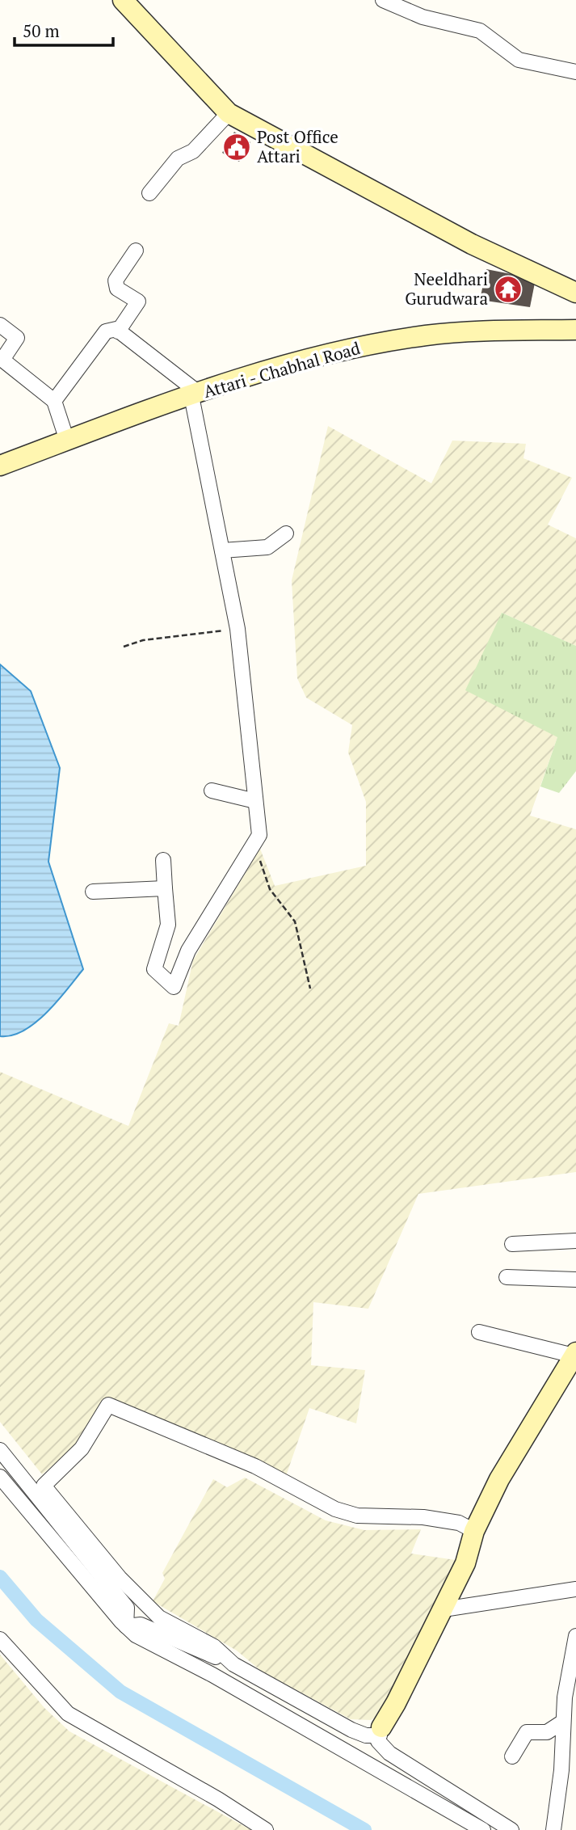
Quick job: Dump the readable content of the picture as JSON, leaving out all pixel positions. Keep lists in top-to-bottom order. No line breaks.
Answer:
{"streets":{"street":["Attari - Chabhal Road"]},"places":{"public building":["Post Office Attari"],"temple":["Neeldhari Gurudwara"]},"scale_bar":"50 m"}
